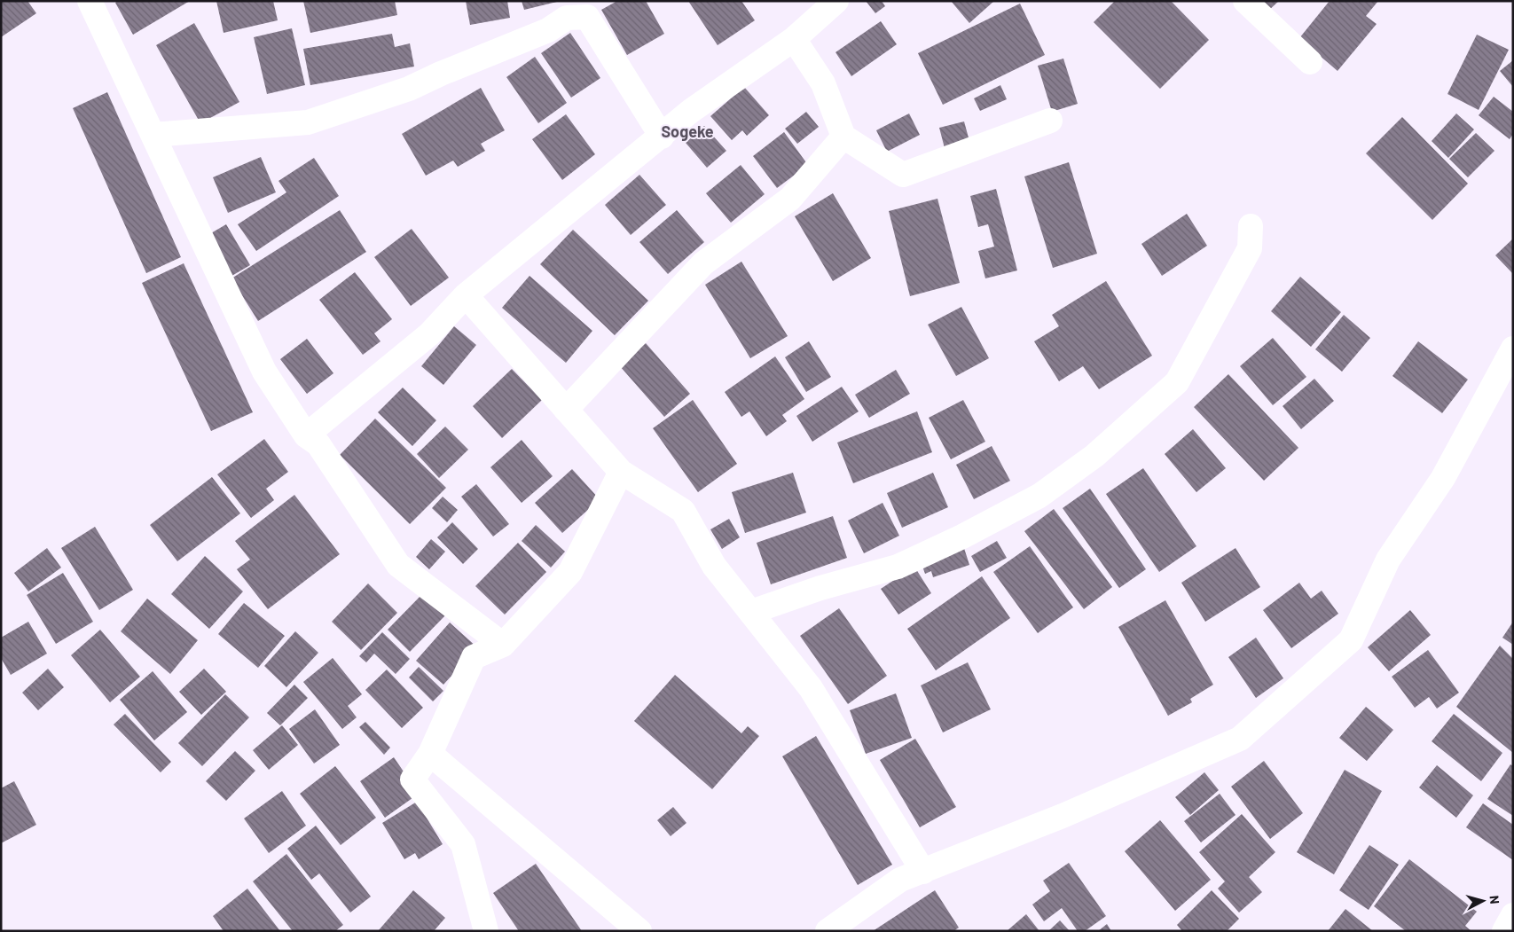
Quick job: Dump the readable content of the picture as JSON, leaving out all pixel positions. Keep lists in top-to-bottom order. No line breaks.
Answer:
{"districts":["Sogeke"],"north":"right"}
